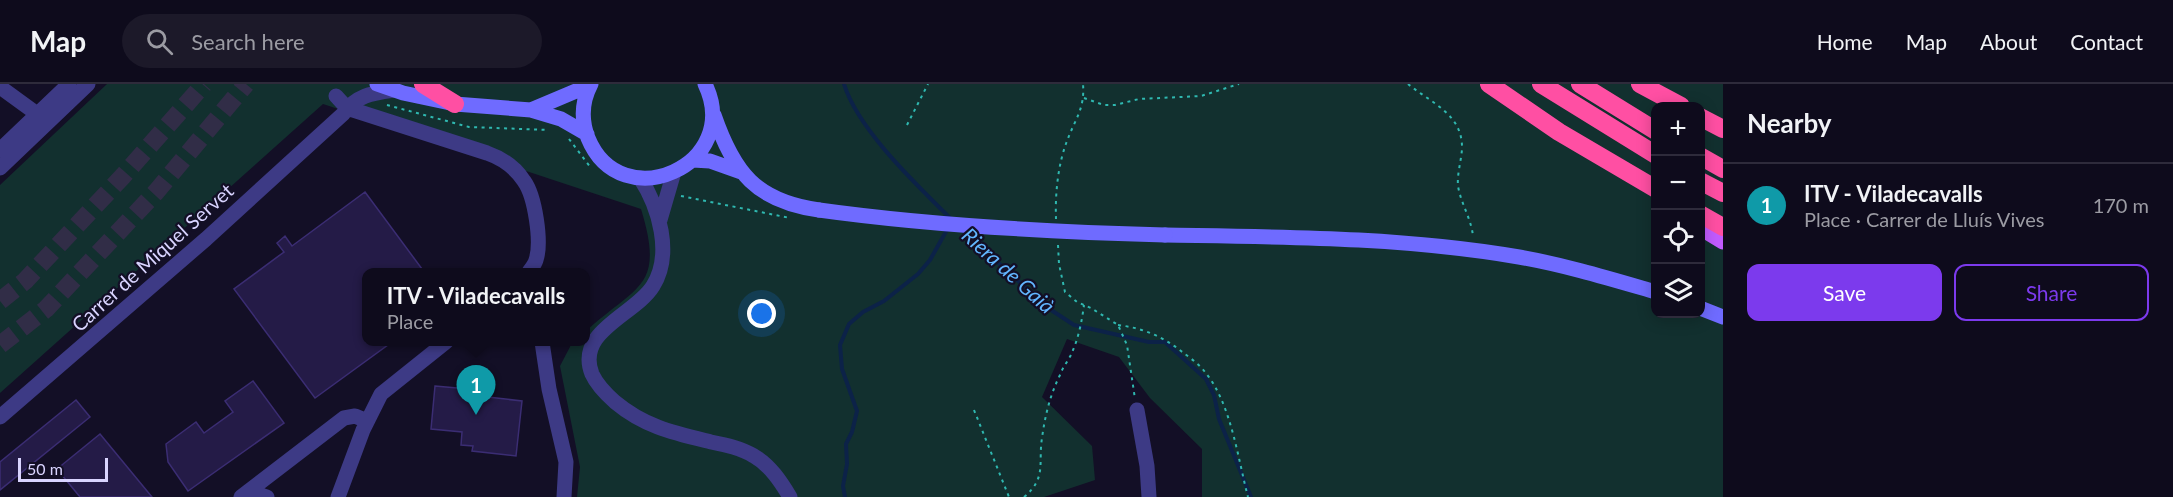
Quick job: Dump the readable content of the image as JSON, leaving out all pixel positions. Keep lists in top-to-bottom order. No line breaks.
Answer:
{"streets":{"street":["Carrer de Miquel Servet"]},"water":["Riera de Gaià"],"scale_bar":"50 m","page":{"header":"Map","search":"Search here","nav":["Home","Map","About","Contact"],"heading":"Nearby","map_buttons":["+","−"],"list":[{"mark":"1","name":"ITV - Viladecavalls","note":"Place · Carrer de Lluís Vives","value":"170 m"}],"buttons":["Save","Share"],"popup":["ITV - Viladecavalls","Place"],"pins":"1","scale":"50 m"}}
